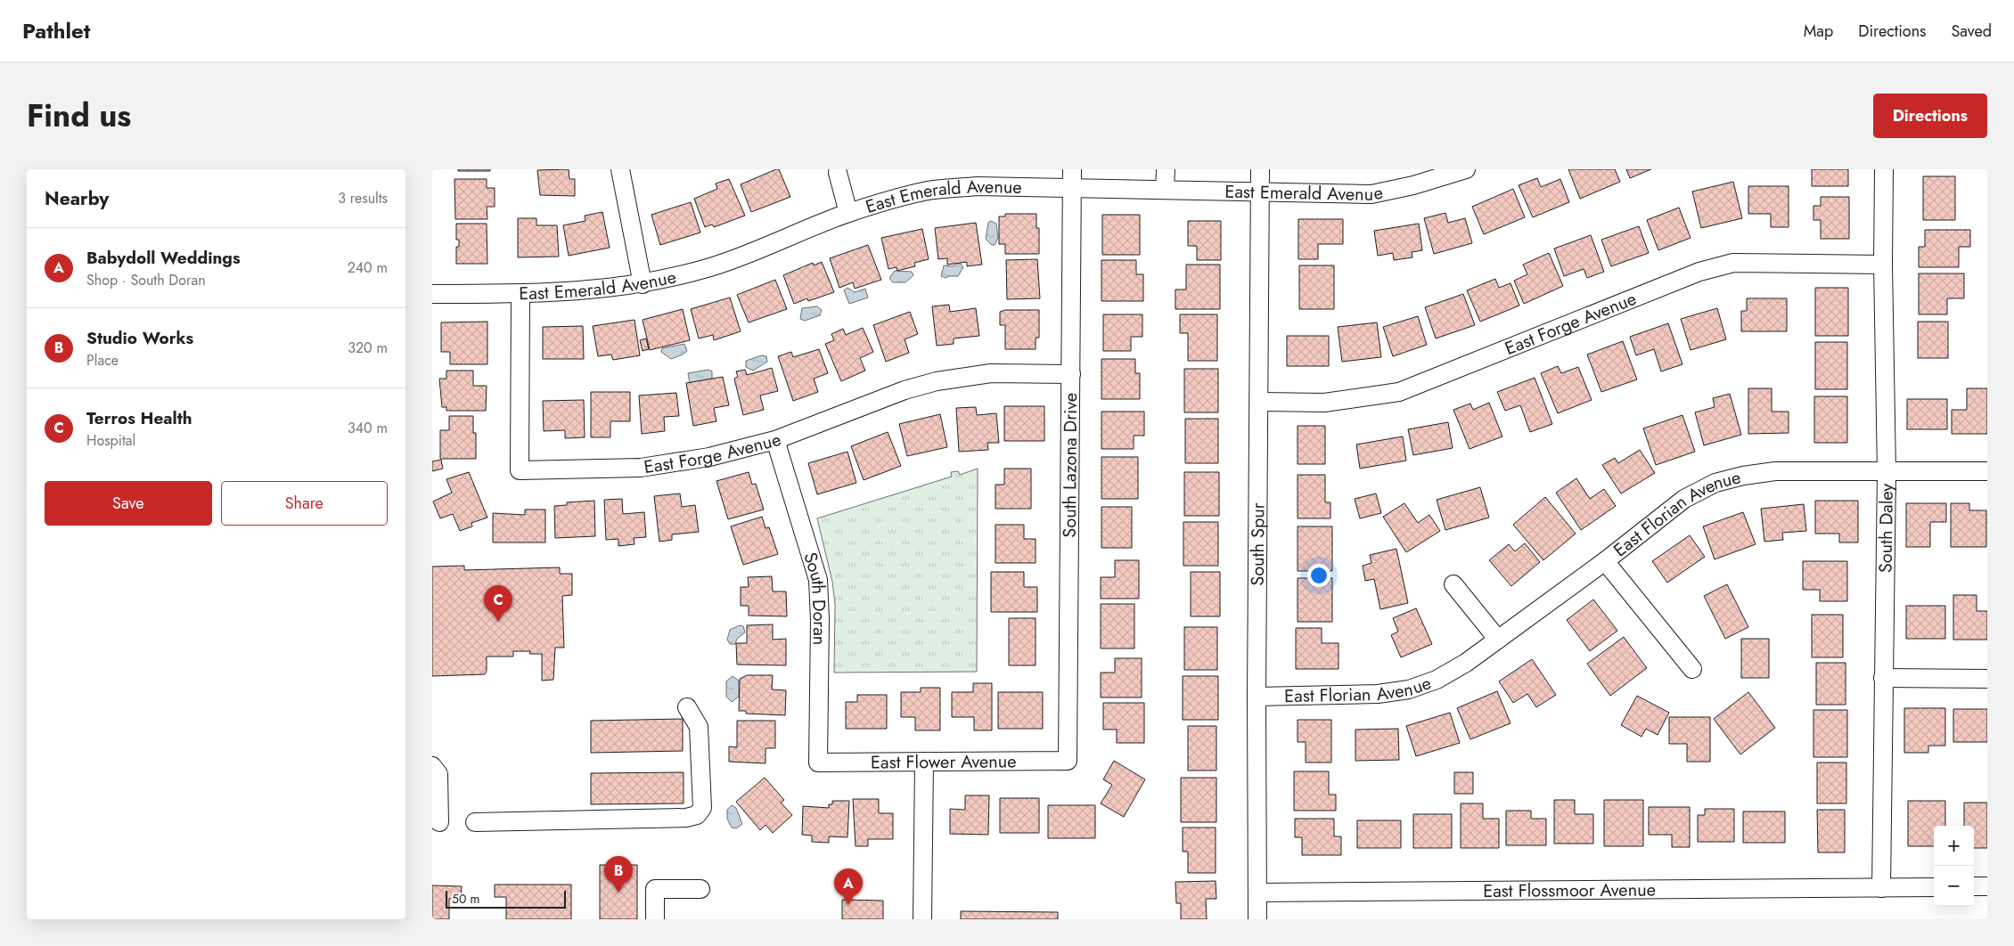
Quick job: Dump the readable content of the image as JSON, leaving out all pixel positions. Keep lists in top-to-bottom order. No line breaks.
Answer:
{"streets":{"street":["East Emerald Avenue","East Forge Avenue","South Lazona Drive","East Florian Avenue","South Daley","South Spur","South Doran","East Flower Avenue","East Flossmoor Avenue"]},"crossings":[["East Emerald Avenue","East Forge Avenue"],["East Emerald Avenue","South Lazona Drive"],["East Emerald Avenue","South Spur"],["East Forge Avenue","South Lazona Drive"],["East Forge Avenue","South Daley"],["East Forge Avenue","South Spur"],["East Forge Avenue","South Doran"],["South Lazona Drive","East Flower Avenue"],["East Florian Avenue","South Daley"],["East Florian Avenue","South Spur"],["South Daley","East Flossmoor Avenue"],["South Spur","East Flossmoor Avenue"],["South Doran","East Flower Avenue"]],"scale_bar":"50 m","page":{"header":"Pathlet","nav":["Map","Directions","Saved"],"title":"Find us","buttons":["Directions",["Save","Share"]],"heading":["Nearby","3 results"],"list":[{"mark":"A","name":"Babydoll Weddings","note":"Shop · South Doran","value":"240 m"},{"mark":"B","name":"Studio Works","note":"Place","value":"320 m"},{"mark":"C","name":"Terros Health","note":"Hospital","value":"340 m"}],"pins":["C","B","A"],"map_buttons":["+","−"],"scale":"50 m"}}
